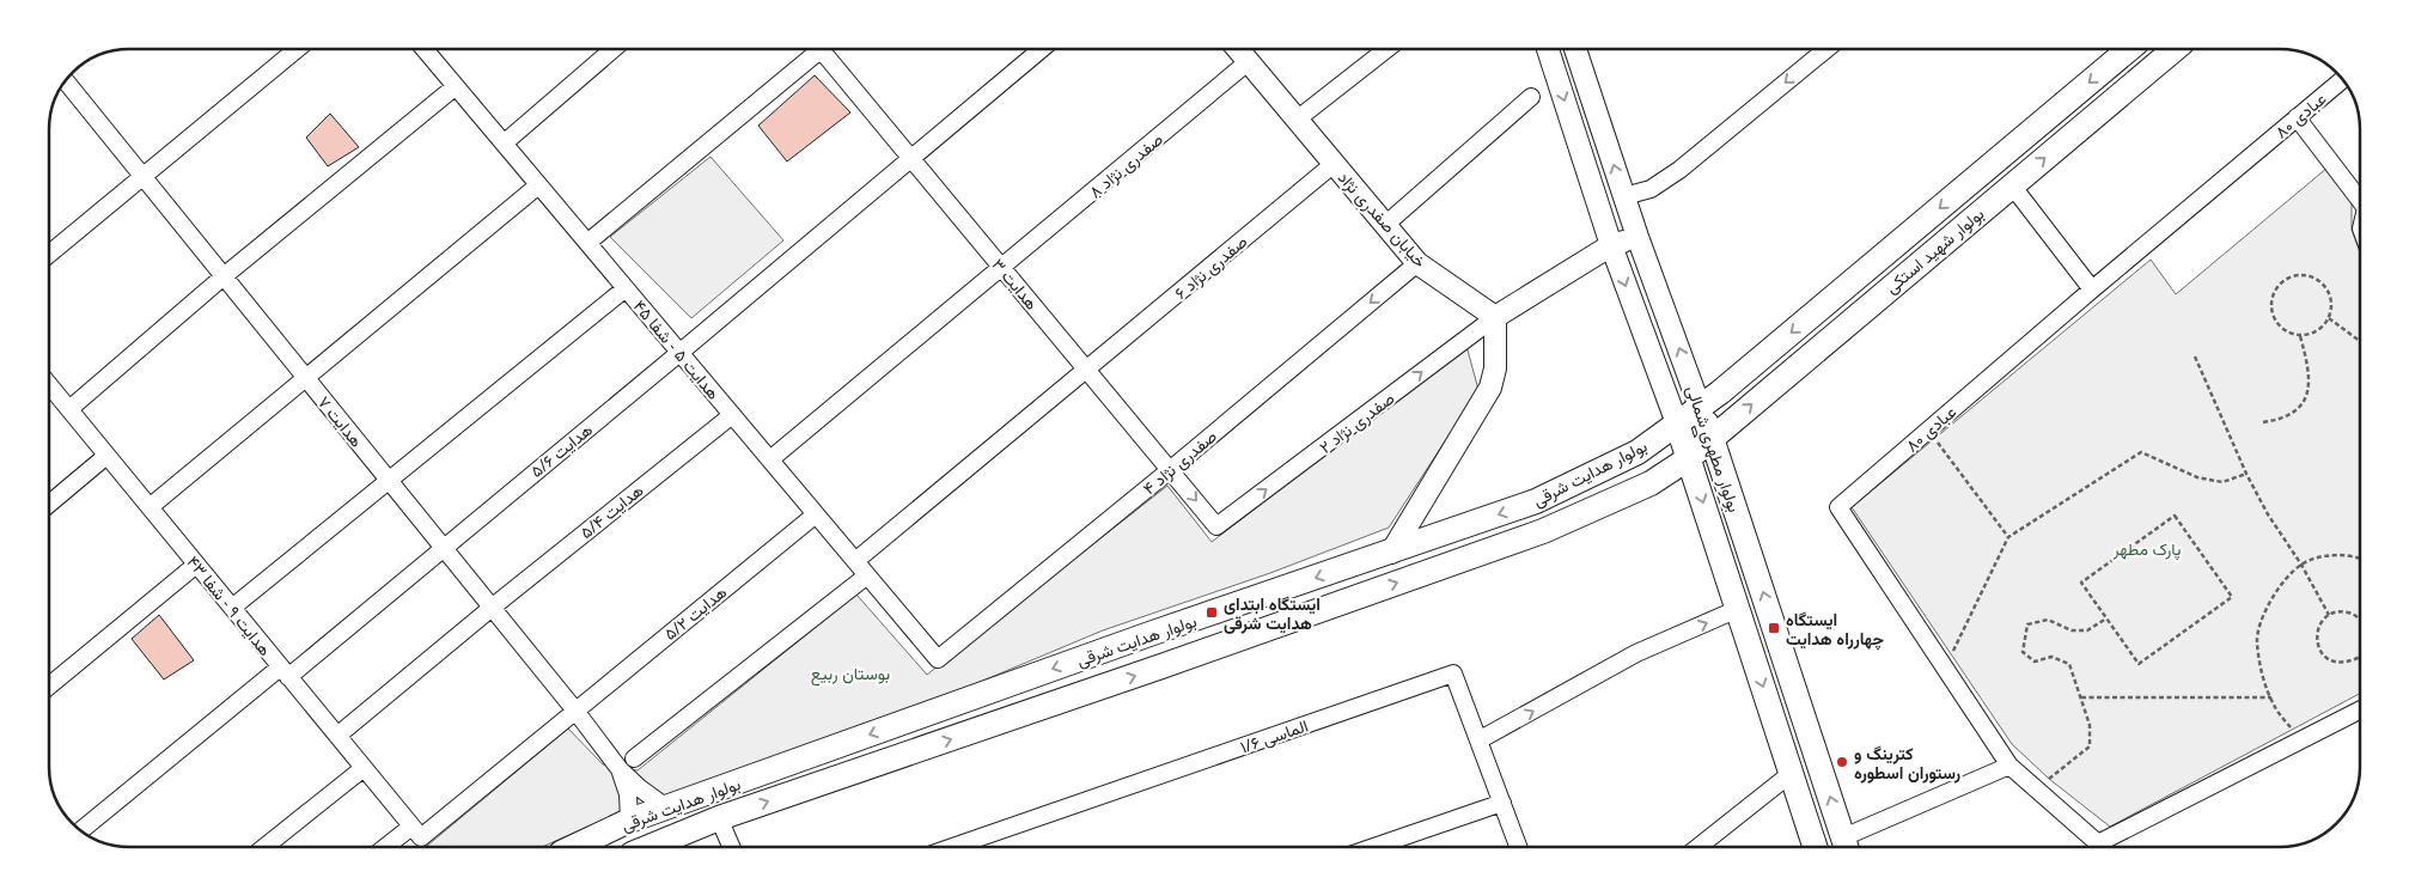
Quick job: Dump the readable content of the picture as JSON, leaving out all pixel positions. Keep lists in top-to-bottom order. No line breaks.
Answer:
{"streets":{"main road":["بولوار شهید استکی","بولوار مطهری شمالی","بولوار هدایت شرقی"],"street":["عبادی ۸۰","صفدری نژاد ۸","خیابان صفدری نژاد","صفدری نژاد ۶","هدایت ۳","هدایت ۵ - شفا ۴۵","هدایت ۷","صفدری نژاد ۲","هدایت ۵/۶","صفدری نژاد ۴","هدایت ۵/۴","هدایت ۹ - شفا ۴۳","هدایت ۵/۲","الماسی ۱/۶"]},"crossings":[["صفدری نژاد ۸","خیابان صفدری نژاد"],["صفدری نژاد ۸","هدایت ۳"],["صفدری نژاد ۸","هدایت ۵ - شفا ۴۵"],["خیابان صفدری نژاد","صفدری نژاد ۶"],["خیابان صفدری نژاد","صفدری نژاد ۲"],["خیابان صفدری نژاد","صفدری نژاد ۴"],["بولوار شهید استکی","بولوار مطهری شمالی"],["بولوار شهید استکی","بولوار هدایت شرقی"],["صفدری نژاد ۶","هدایت ۳"],["صفدری نژاد ۶","هدایت ۵ - شفا ۴۵"],["هدایت ۳","صفدری نژاد ۲"],["هدایت ۳","هدایت ۵/۶"],["هدایت ۳","صفدری نژاد ۴"],["هدایت ۵ - شفا ۴۵","هدایت ۵/۶"],["هدایت ۵ - شفا ۴۵","صفدری نژاد ۴"],["هدایت ۵ - شفا ۴۵","هدایت ۵/۴"],["هدایت ۵ - شفا ۴۵","هدایت ۵/۲"],["هدایت ۷","هدایت ۵/۶"],["هدایت ۷","بولوار هدایت شرقی"],["هدایت ۷","هدایت ۵/۴"],["هدایت ۷","هدایت ۵/۲"],["بولوار مطهری شمالی","بولوار هدایت شرقی"],["هدایت ۵/۶","هدایت ۹ - شفا ۴۳"],["هدایت ۵/۴","هدایت ۹ - شفا ۴۳"],["هدایت ۹ - شفا ۴۳","هدایت ۵/۲"]],"one_way":["صفدری نژاد ۲","صفدری نژاد ۴"],"parks":["پارک مطهر","بوستان ربیع"],"places":{"transit":["ایستگاه ابتدای هدایت شرقی","ایستگاه چهارراه هدایت"],"other":["کترینگ و رستوران اسطوره"]}}
